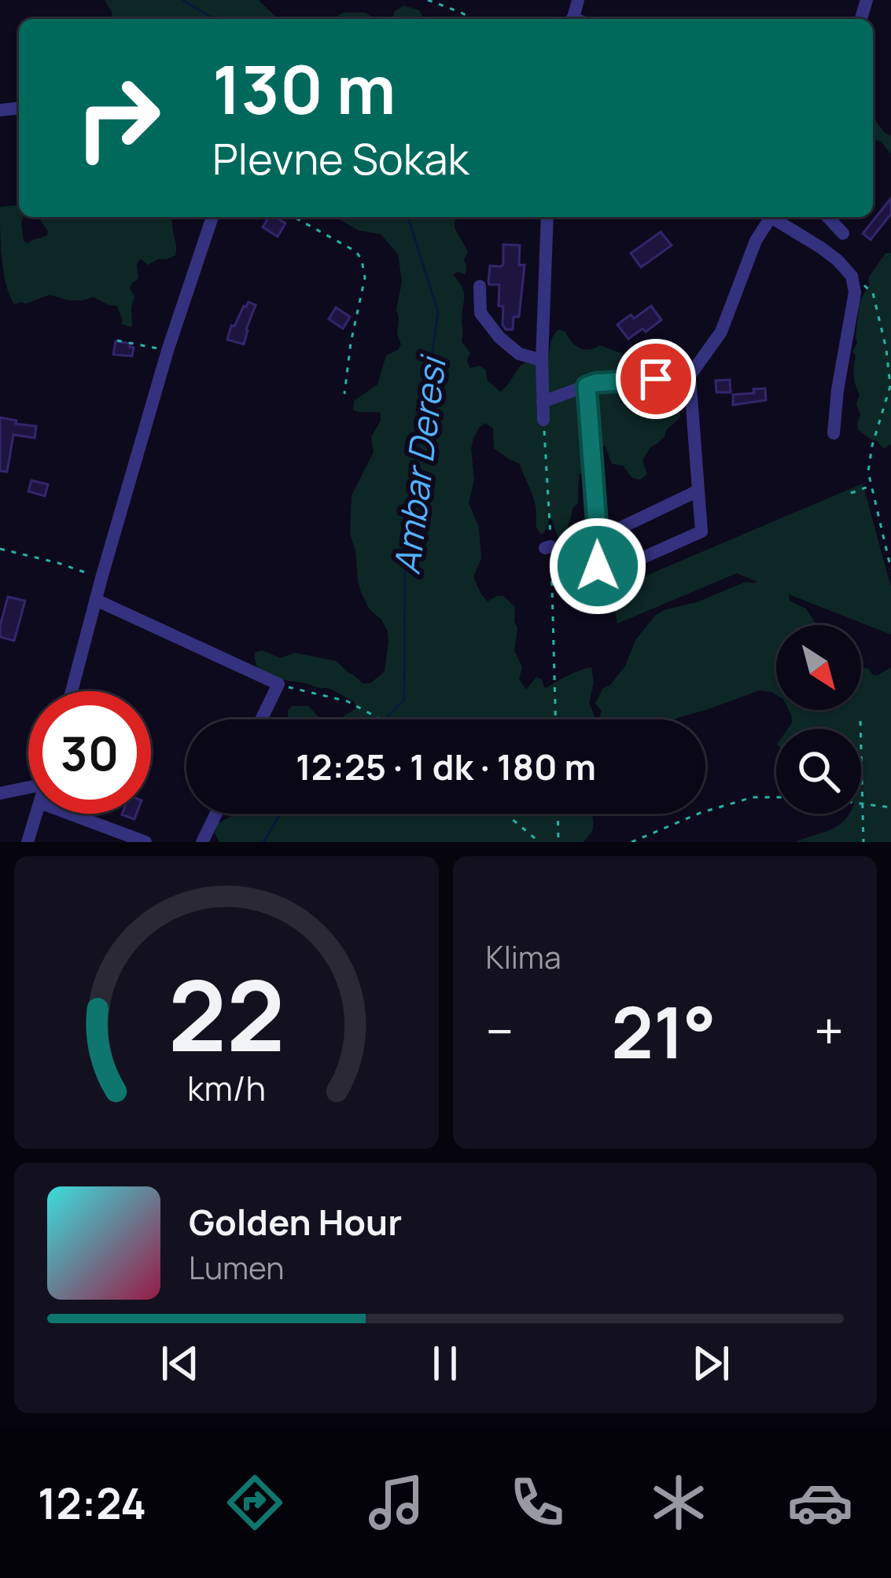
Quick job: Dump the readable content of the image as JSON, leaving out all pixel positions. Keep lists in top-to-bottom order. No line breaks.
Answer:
{"water":["Ambar Deresi"],"north":"bottom right","page":{"turn":["130 m","Plevne Sokak"],"limit":"30","trip":"12:25 · 1 dk · 180 m","tile":"Klima","heat":["−","21°","+"],"song":["Golden Hour","Lumen"],"tabs":"12:24","gauge":["22","km/h"]}}
